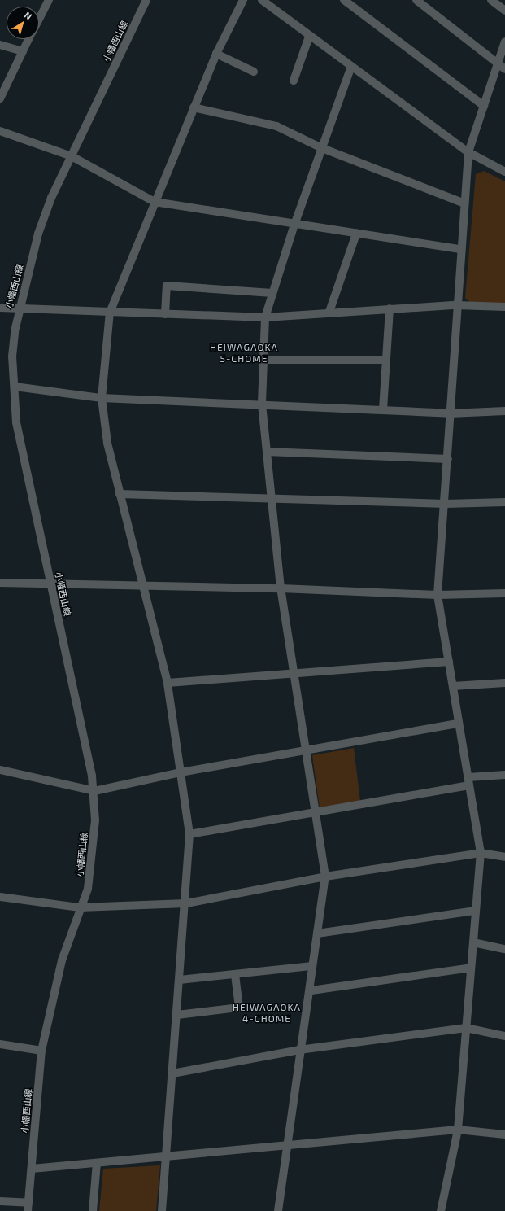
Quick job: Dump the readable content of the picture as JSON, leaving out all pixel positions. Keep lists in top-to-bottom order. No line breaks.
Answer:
{"streets":{"street":["小幡西山線"]},"districts":["HEIWAGAOKA 5-CHOME","HEIWAGAOKA 4-CHOME"],"north":"top right"}
